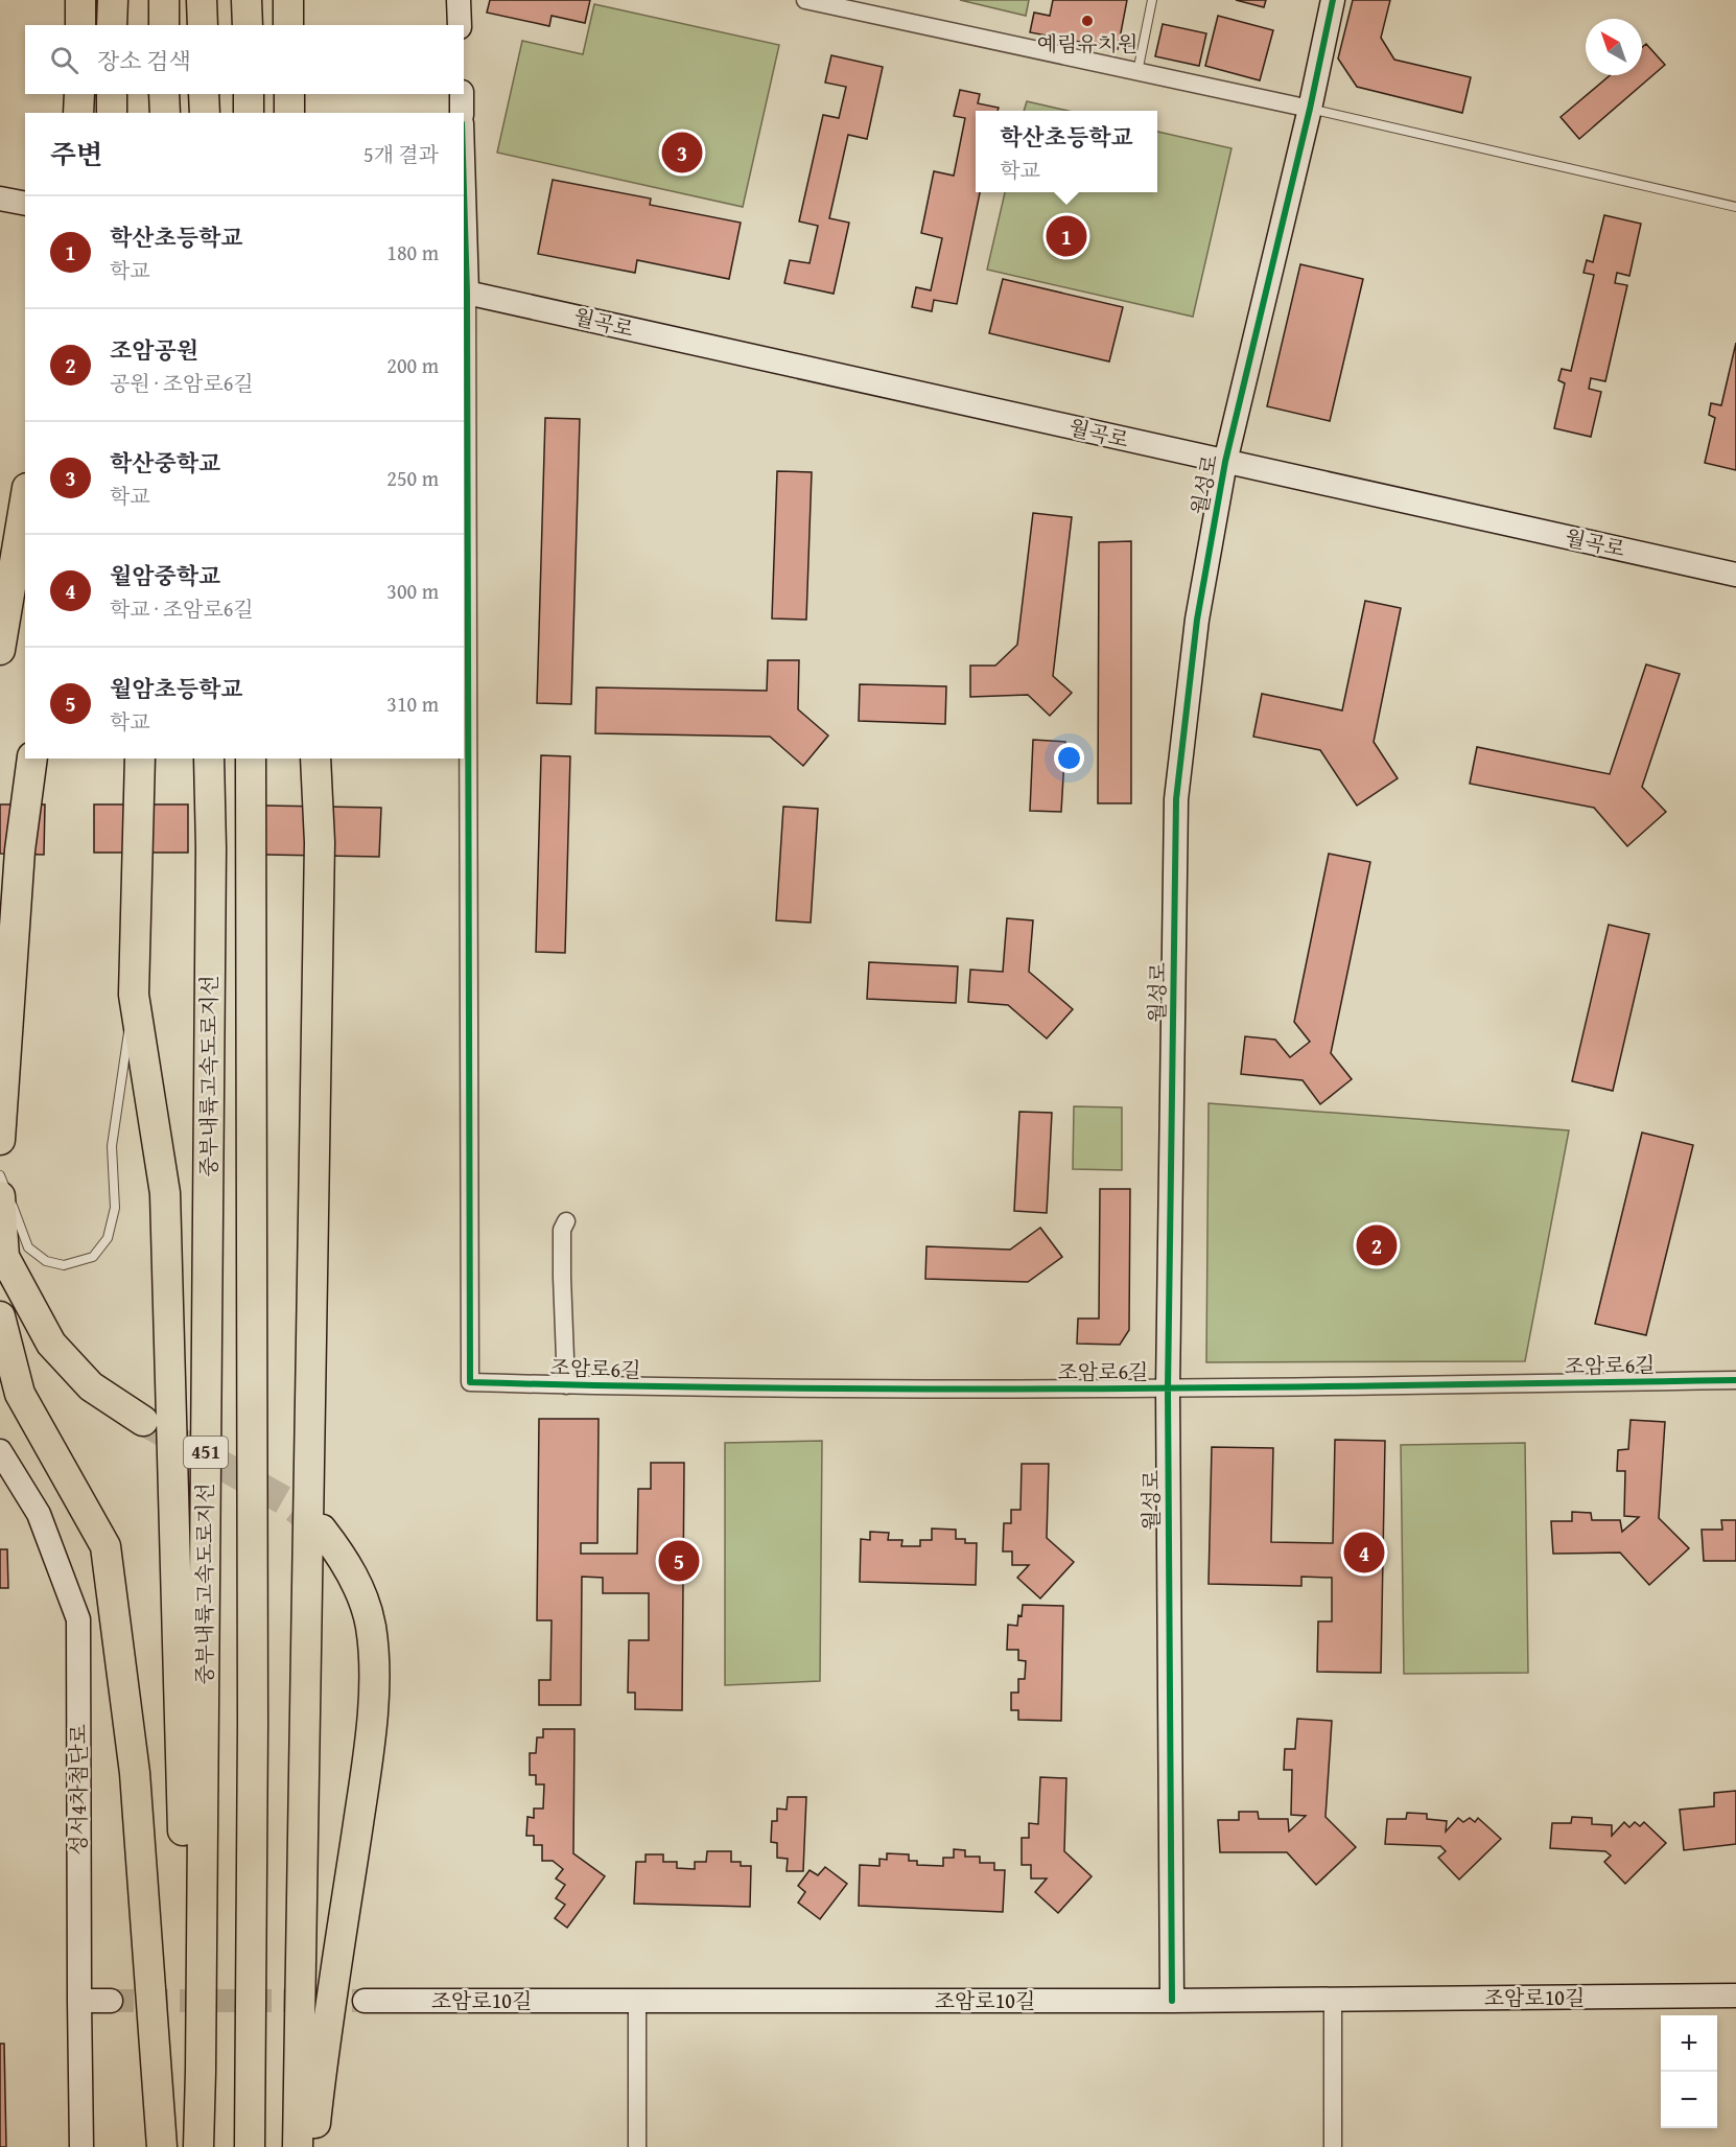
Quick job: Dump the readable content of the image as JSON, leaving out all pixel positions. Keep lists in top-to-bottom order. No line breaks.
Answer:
{"streets":{"highway":["중부내륙고속도로지선","451"],"street":["월곡로","월성로","조암로6길","성서4차첨단로","조암로10길"]},"crossings":[["월곡로","월성로"],["월곡로","조암로6길"],["월성로","조암로6길"],["월성로","조암로10길"]],"places":["예림유치원"],"north":"top left","page":{"search":"장소 검색","popup":["학산초등학교","학교"],"heading":["주변","5개 결과"],"pins":["3","1","2","4","5"],"list":[{"mark":"1","name":"학산초등학교","note":"학교","value":"180 m"},{"mark":"2","name":"조암공원","note":"공원 · 조암로6길","value":"200 m"},{"mark":"3","name":"학산중학교","note":"학교","value":"250 m"},{"mark":"4","name":"월암중학교","note":"학교 · 조암로6길","value":"300 m"},{"mark":"5","name":"월암초등학교","note":"학교","value":"310 m"}],"map_buttons":["+","−"]}}
